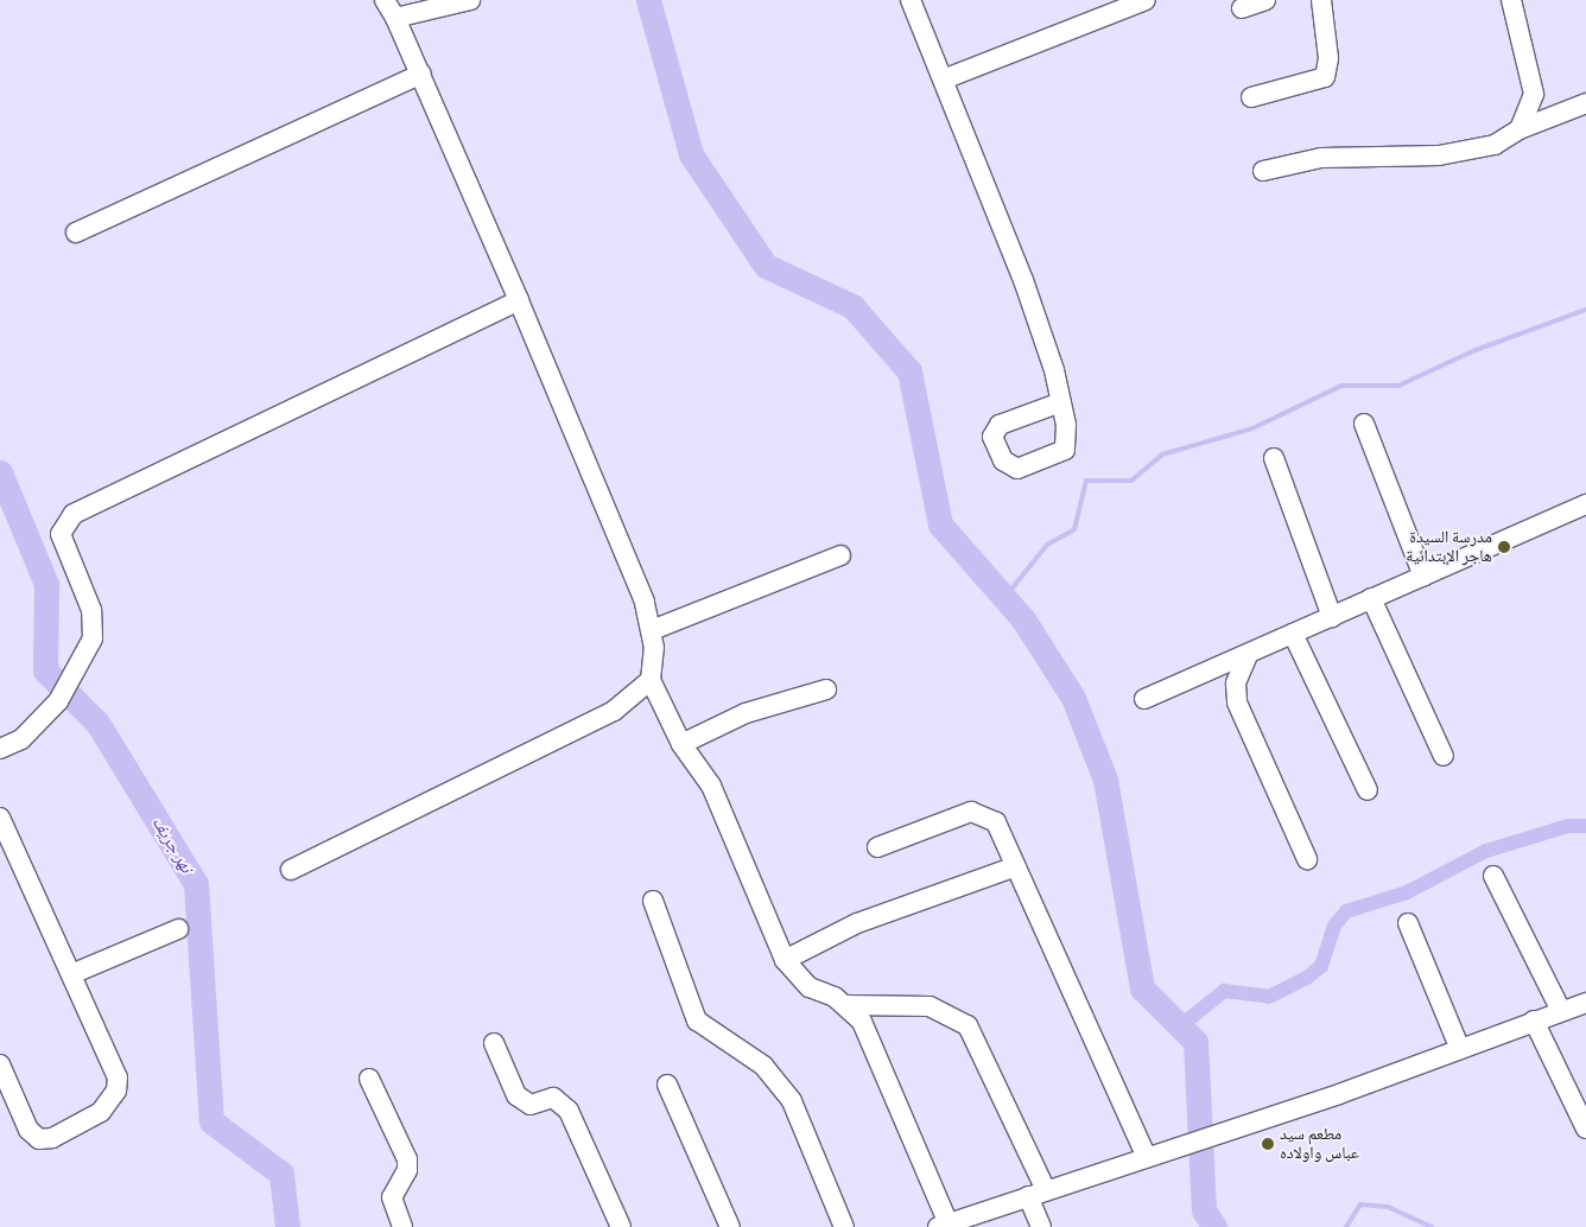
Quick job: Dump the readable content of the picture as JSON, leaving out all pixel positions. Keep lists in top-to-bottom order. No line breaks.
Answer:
{"water":["نهر جريف"],"places":["مدرسة السيدة هاجر الإبتدائية","مطعم سيد عباس واولاده"]}
